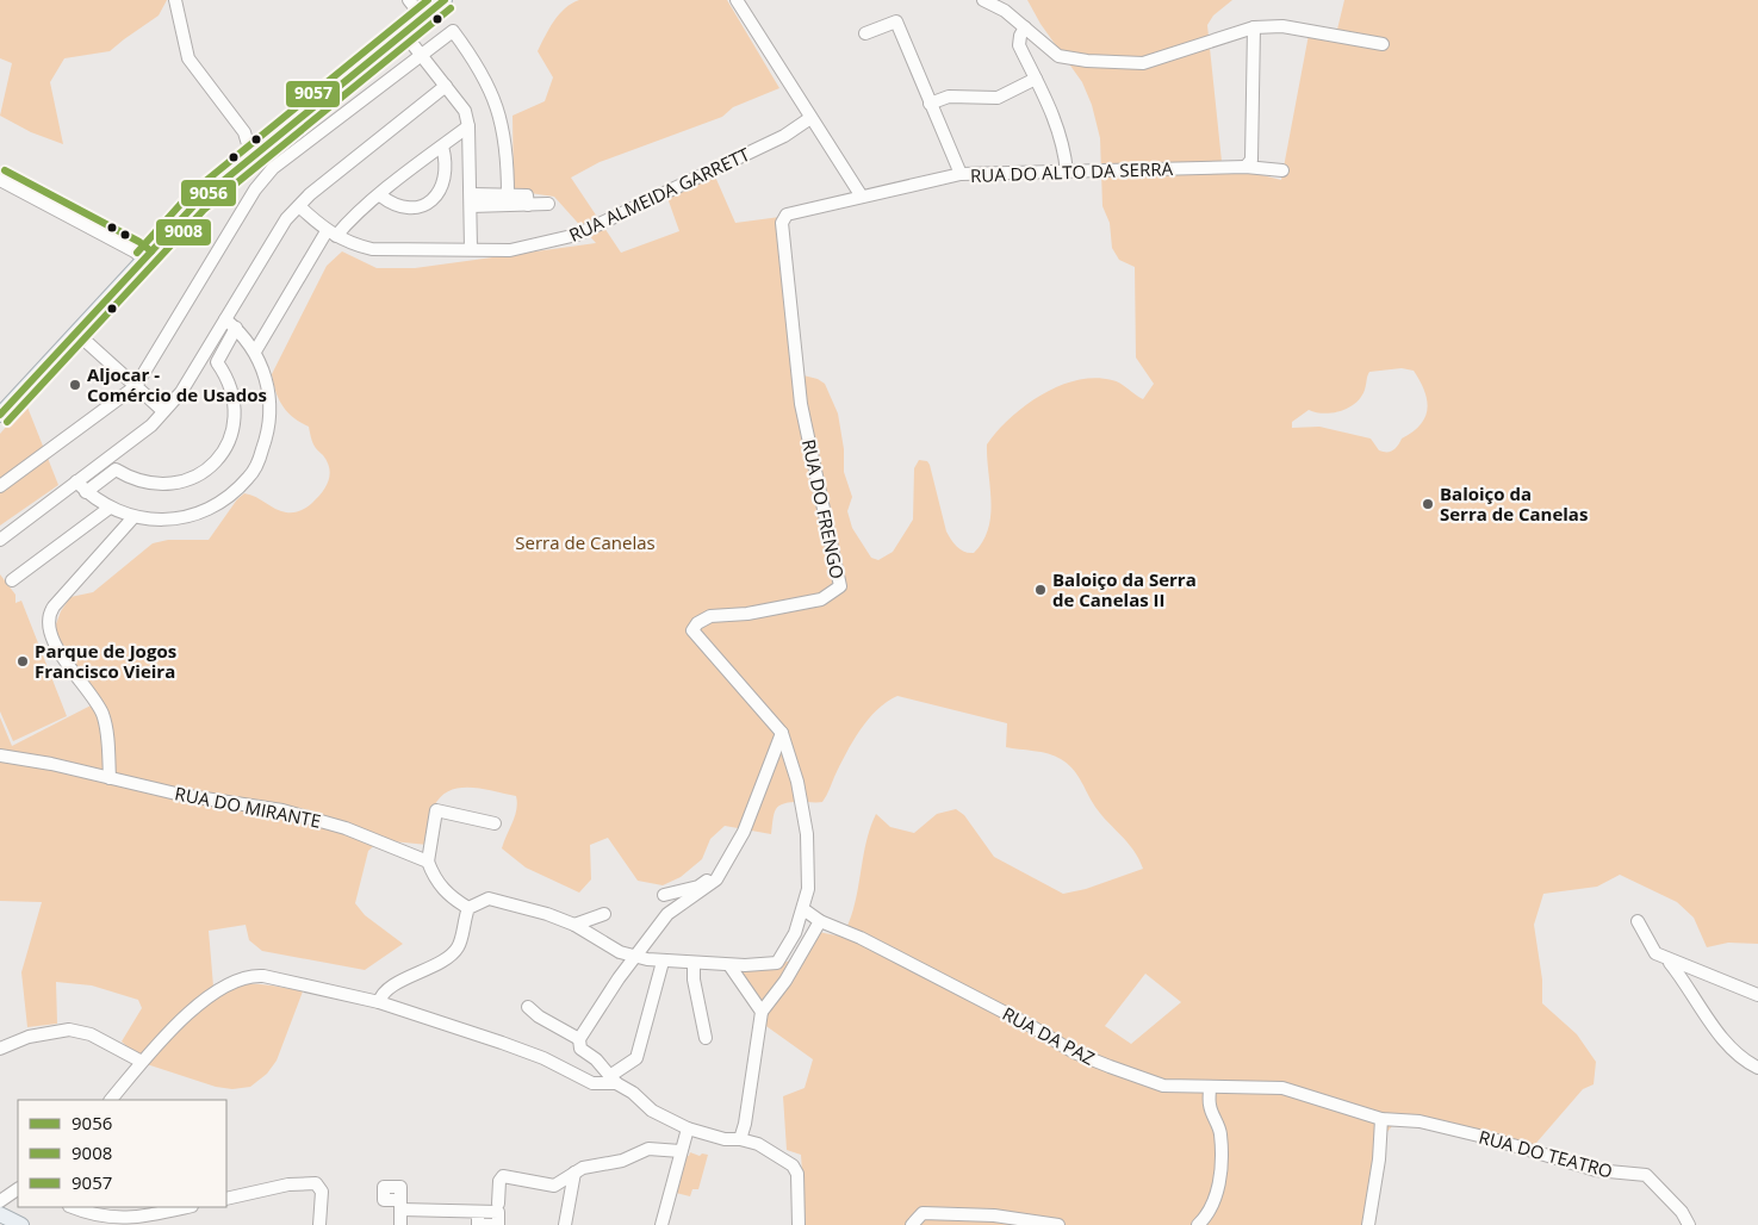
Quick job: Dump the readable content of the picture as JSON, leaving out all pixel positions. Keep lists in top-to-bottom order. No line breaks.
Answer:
{"streets":{"street":["RUA DO ALTO DA SERRA","RUA ALMEIDA GARRETT","RUA DO FRENGO","RUA DO MIRANTE","RUA DA PAZ","RUA DO TEATRO"]},"crossings":[["RUA DO ALTO DA SERRA","RUA DO FRENGO"],["RUA DO FRENGO","RUA DA PAZ"],["RUA DA PAZ","RUA DO TEATRO"]],"parks":["Serra de Canelas"],"places":["Aljocar - Comércio de Usados","Baloiço da Serra de Canelas","Baloiço da Serra de Canelas II","Parque de Jogos Francisco Vieira"],"lines":["transit line 9056","transit line 9057","transit line 9008"],"legend":["9056","9008","9057"]}
